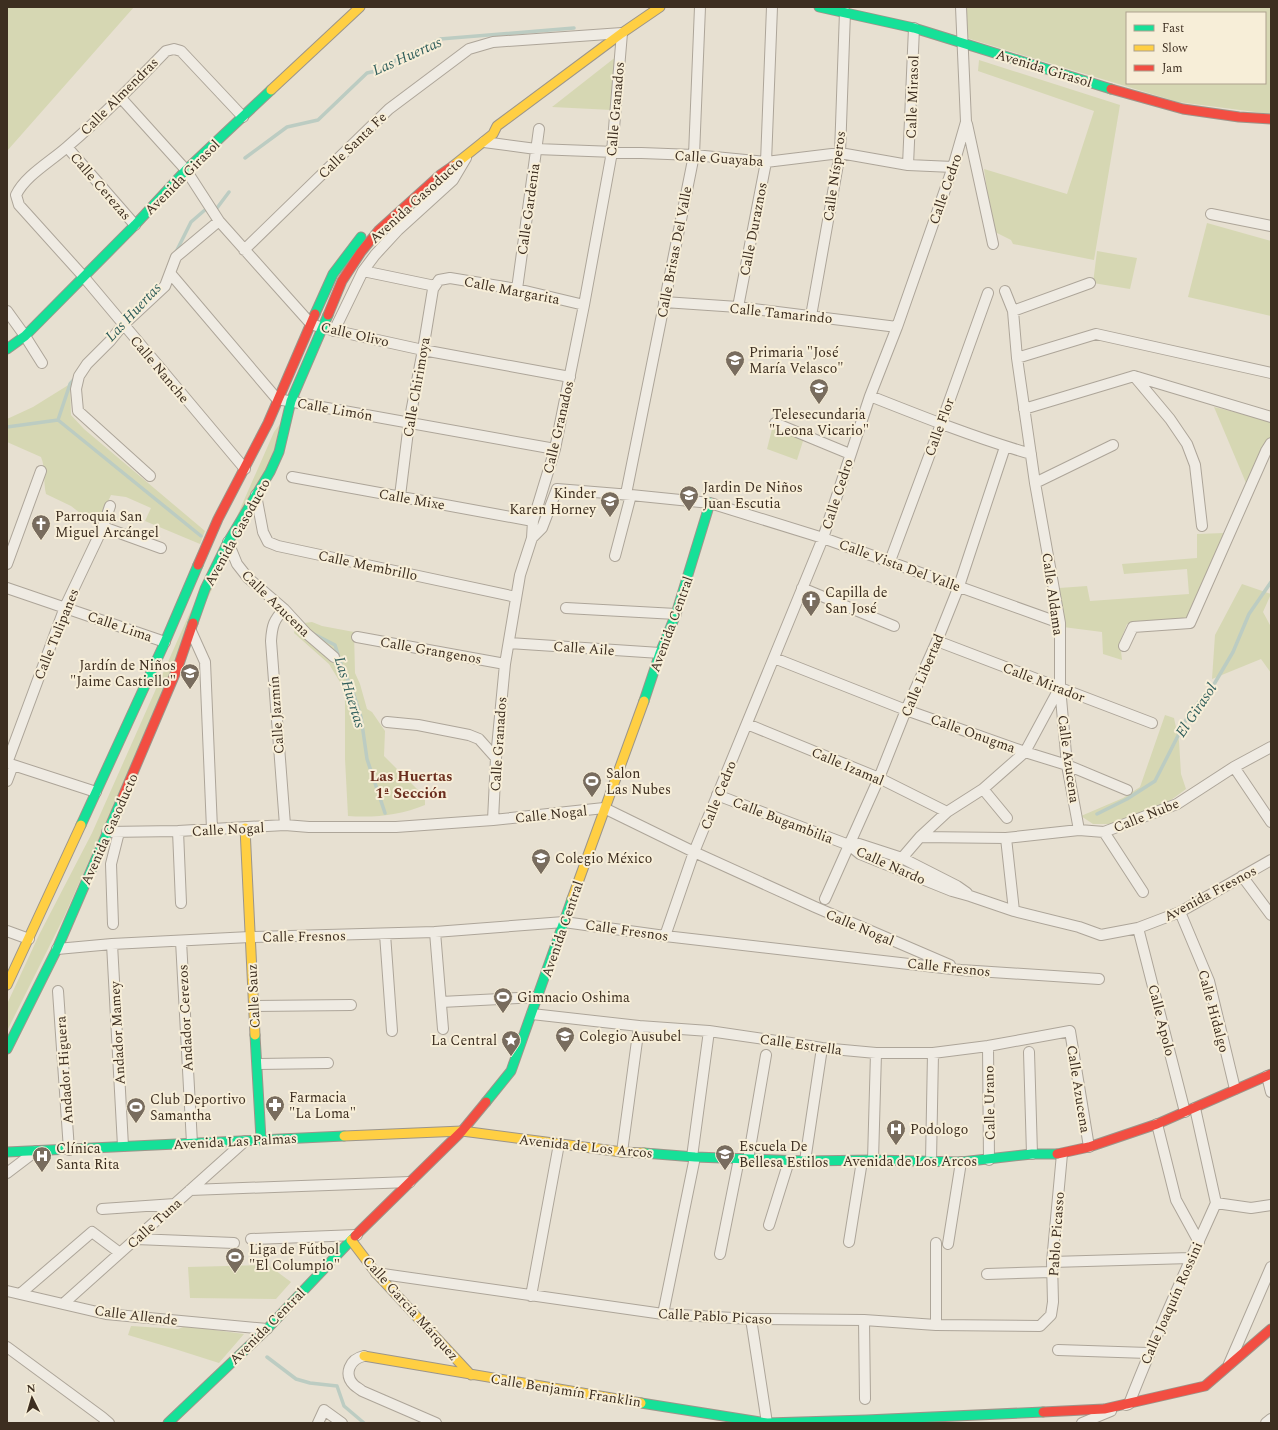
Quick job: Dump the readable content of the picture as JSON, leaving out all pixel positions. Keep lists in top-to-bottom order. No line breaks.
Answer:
{"streets":{"street":["Avenida Girasol","Calle Almendras","Calle Mirasol","Calle Granados","Calle Santa Fe","Calle Guayaba","Calle Nísperos","Calle Cerezas","Calle Cedro","Avenida Gasoducto","Calle Gardenia","Calle Duraznos","Calle Brisas Del Valle","Calle Margarita","Calle Tamarindo","Calle Olivo","Calle Nanche","Calle Chirimoya","Calle Limón","Calle Flor","Calle Mixe","Calle Membrillo","Calle Vista Del Valle","Calle Aldama","Calle Azucena","Avenida Central","Calle Lima","Calle Tulipanes","Calle Aile","Calle Grangenos","Calle Libertad","Calle Mirador","Calle Jazmín","Calle Onugma","Calle Izamal","Calle Nogal","Calle Nube","Calle Bugambilia","Calle Nardo","Avenida Fresnos","Calle Fresnos","Calle Sauz","Calle Hidalgo","Andador Cerezos","Calle Apolo","Andador Mamey","Calle Estrella","Andador Higuera","Calle Urano","Avenida Las Palmas","Avenida de Los Arcos","Calle Tuna","Pablo Picasso","Calle Joaquín Rossini","Calle García Márquez","Calle Allende","Calle Pablo Picaso","Calle Benjamín Franklin"]},"crossings":[["Avenida Girasol","Calle Almendras"],["Avenida Girasol","Calle Mirasol"],["Avenida Girasol","Calle Nísperos"],["Avenida Girasol","Calle Cerezas"],["Avenida Girasol","Calle Cedro"],["Avenida Girasol","Calle Olivo"],["Avenida Girasol","Calle Nanche"],["Calle Almendras","Calle Cerezas"],["Calle Almendras","Calle Olivo"],["Calle Almendras","Calle Nanche"],["Calle Mirasol","Calle Guayaba"],["Calle Granados","Calle Santa Fe"],["Calle Granados","Calle Guayaba"],["Calle Granados","Avenida Gasoducto"],["Calle Granados","Calle Margarita"],["Calle Granados","Calle Olivo"],["Calle Granados","Calle Limón"],["Calle Granados","Calle Mixe"],["Calle Granados","Calle Membrillo"],["Calle Granados","Calle Vista Del Valle"],["Calle Granados","Calle Aile"],["Calle Granados","Calle Grangenos"],["Calle Granados","Calle Nogal"],["Calle Santa Fe","Avenida Gasoducto"],["Calle Santa Fe","Calle Olivo"],["Calle Guayaba","Calle Nísperos"],["Calle Guayaba","Calle Cedro"],["Calle Guayaba","Avenida Gasoducto"],["Calle Guayaba","Calle Gardenia"],["Calle Guayaba","Calle Duraznos"],["Calle Guayaba","Calle Brisas Del Valle"],["Calle Nísperos","Calle Tamarindo"],["Calle Cedro","Calle Tamarindo"],["Calle Cedro","Calle Vista Del Valle"],["Calle Cedro","Calle Onugma"],["Calle Cedro","Calle Izamal"],["Calle Cedro","Calle Nogal"],["Calle Cedro","Calle Bugambilia"],["Calle Cedro","Calle Fresnos"],["Avenida Gasoducto","Calle Olivo"],["Avenida Gasoducto","Calle Nanche"],["Avenida Gasoducto","Calle Limón"],["Avenida Gasoducto","Calle Membrillo"],["Avenida Gasoducto","Calle Azucena"],["Avenida Gasoducto","Calle Lima"],["Avenida Gasoducto","Calle Nogal"],["Avenida Gasoducto","Calle Fresnos"],["Calle Gardenia","Calle Margarita"],["Calle Duraznos","Calle Tamarindo"],["Calle Brisas Del Valle","Calle Tamarindo"],["Calle Brisas Del Valle","Calle Vista Del Valle"],["Calle Margarita","Calle Chirimoya"],["Calle Olivo","Calle Chirimoya"],["Calle Chirimoya","Calle Limón"],["Calle Chirimoya","Calle Mixe"],["Calle Flor","Calle Vista Del Valle"],["Calle Vista Del Valle","Calle Aldama"],["Calle Vista Del Valle","Avenida Central"],["Calle Vista Del Valle","Calle Libertad"],["Calle Aldama","Calle Azucena"],["Calle Aldama","Calle Mirador"],["Calle Aldama","Calle Onugma"],["Calle Aldama","Calle Izamal"],["Calle Aldama","Calle Nube"],["Calle Aldama","Calle Nardo"],["Calle Azucena","Calle Mirador"],["Calle Azucena","Calle Jazmín"],["Calle Azucena","Calle Onugma"],["Calle Azucena","Calle Nube"],["Calle Azucena","Calle Estrella"],["Calle Azucena","Avenida de Los Arcos"],["Avenida Central","Calle Aile"],["Avenida Central","Calle Nogal"],["Avenida Central","Calle Fresnos"],["Avenida Central","Calle Estrella"],["Avenida Central","Avenida Las Palmas"],["Avenida Central","Avenida de Los Arcos"],["Avenida Central","Calle García Márquez"],["Avenida Central","Calle Allende"],["Calle Lima","Calle Tulipanes"],["Calle Libertad","Calle Mirador"],["Calle Libertad","Calle Onugma"],["Calle Libertad","Calle Izamal"],["Calle Libertad","Calle Bugambilia"],["Calle Libertad","Calle Nardo"],["Calle Jazmín","Calle Nogal"],["Calle Nogal","Calle Fresnos"],["Calle Nogal","Calle Sauz"],["Calle Bugambilia","Calle Nardo"],["Calle Nardo","Avenida Fresnos"],["Avenida Fresnos","Calle Hidalgo"],["Avenida Fresnos","Calle Apolo"],["Calle Fresnos","Calle Sauz"],["Calle Fresnos","Andador Cerezos"],["Calle Fresnos","Andador Mamey"],["Calle Sauz","Avenida Las Palmas"],["Calle Hidalgo","Avenida de Los Arcos"],["Andador Cerezos","Avenida Las Palmas"],["Calle Apolo","Avenida de Los Arcos"],["Andador Mamey","Avenida Las Palmas"],["Calle Estrella","Calle Urano"],["Andador Higuera","Avenida Las Palmas"],["Calle Urano","Avenida de Los Arcos"],["Avenida Las Palmas","Avenida de Los Arcos"],["Avenida Las Palmas","Calle Tuna"],["Avenida de Los Arcos","Pablo Picasso"],["Calle Tuna","Calle Allende"],["Pablo Picasso","Calle Pablo Picaso"],["Calle Joaquín Rossini","Calle Benjamín Franklin"],["Calle García Márquez","Calle Pablo Picaso"],["Calle García Márquez","Calle Benjamín Franklin"]],"districts":["Las Huertas 1ª Sección"],"water":["Las Huertas","El Girasol"],"places":{"school or university":["Primaria \"José María Velasco\"","Telesecundaria \"Leona Vicario\"","Jardin De Niños Juan Escutia","Kinder Karen Horney","Jardín de Niños \"Jaime Castiello\"","Colegio México","Colegio Ausubel","Escuela De Bellesa Estilos"],"church":["Parroquia San Miguel Arcángel","Capilla de San José"],"sports":["Salon Las Nubes","Gimnacio Oshima","Club Deportivo Samantha","Liga de Fútbol \"El Columpio\""],"place":["La Central"],"pharmacy":["Farmacia \"La Loma\""],"hospital":["Podologo","Clínica Santa Rita"]},"legend":["Fast","Slow","Jam"],"north":"top"}
